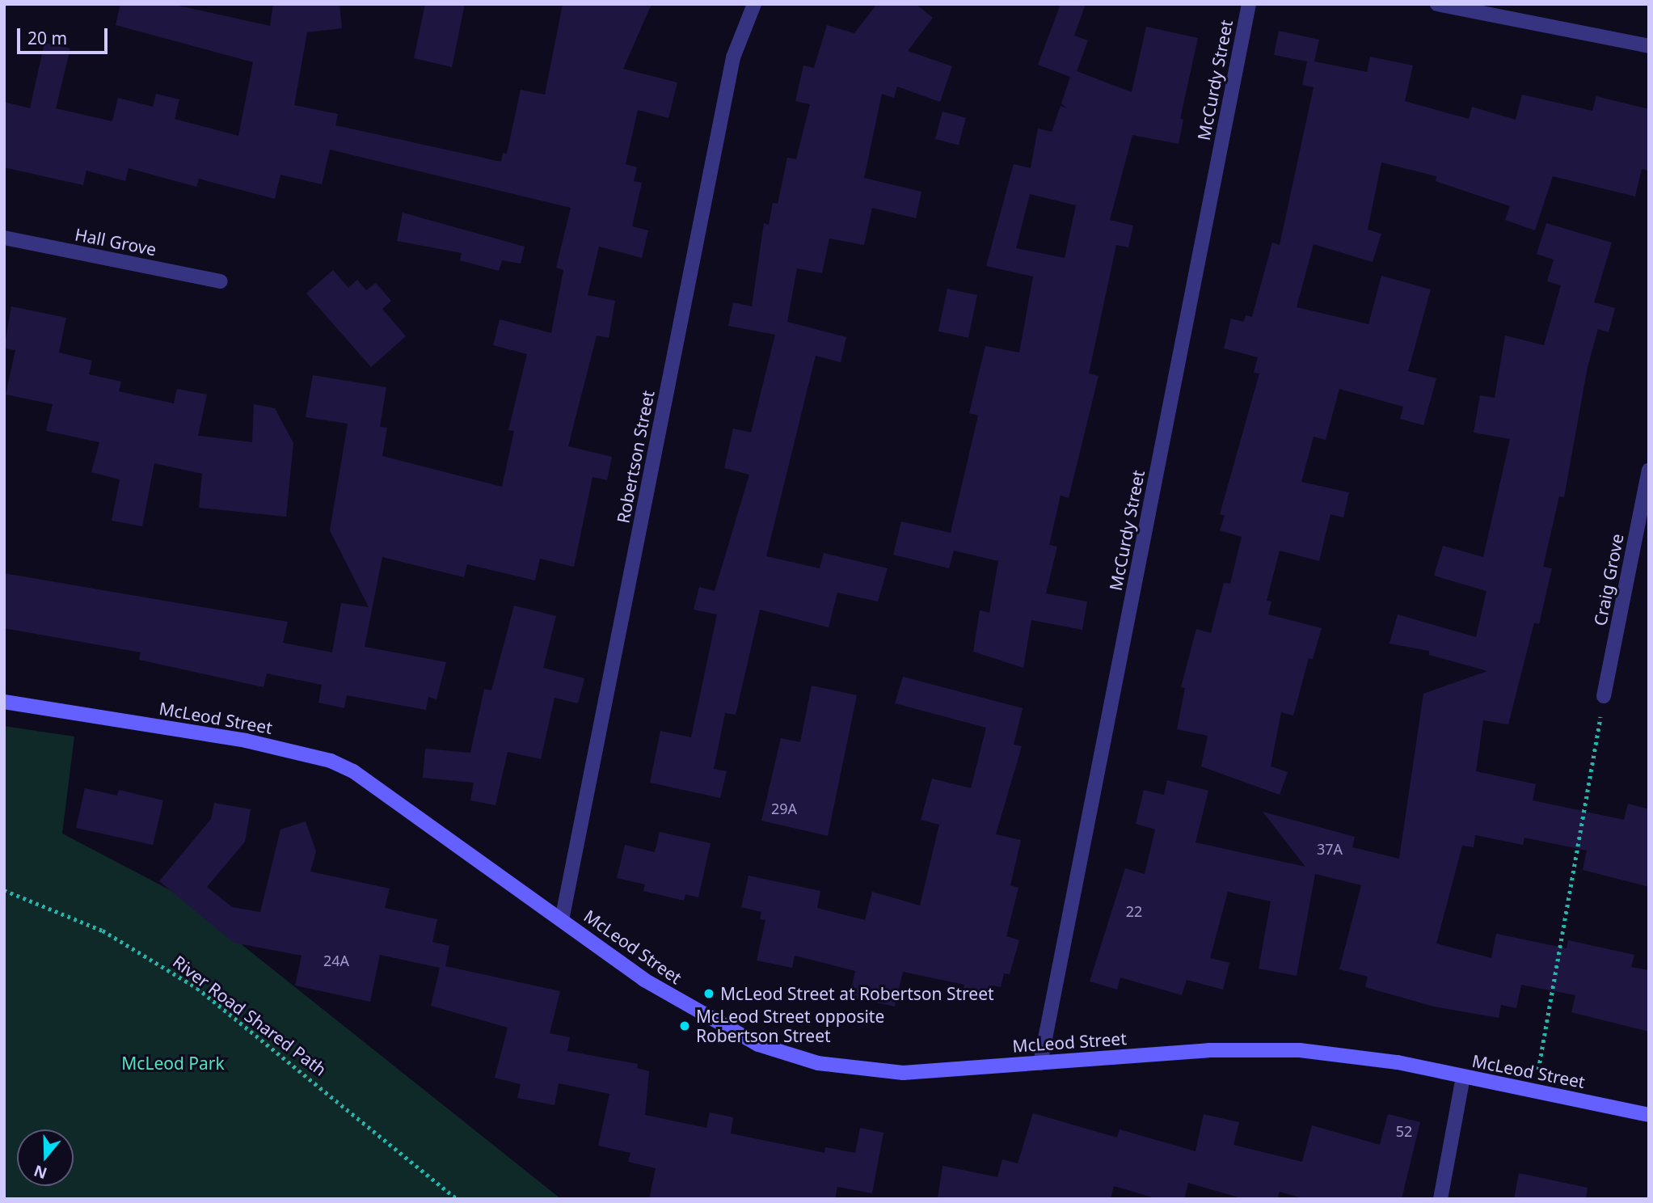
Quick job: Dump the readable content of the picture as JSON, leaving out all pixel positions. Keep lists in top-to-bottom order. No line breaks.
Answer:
{"streets":{"street":["McCurdy Street","Hall Grove","Robertson Street","Craig Grove","McLeod Street"],"path":["River Road Shared Path"]},"crossings":[["McCurdy Street","McLeod Street"],["Robertson Street","McLeod Street"]],"parks":["McLeod Park"],"places":["McLeod Street at Robertson Street","McLeod Street opposite Robertson Street"],"house_numbers":["29A","37A","22","24A","52"],"scale_bar":"20 m","north":"bottom"}
